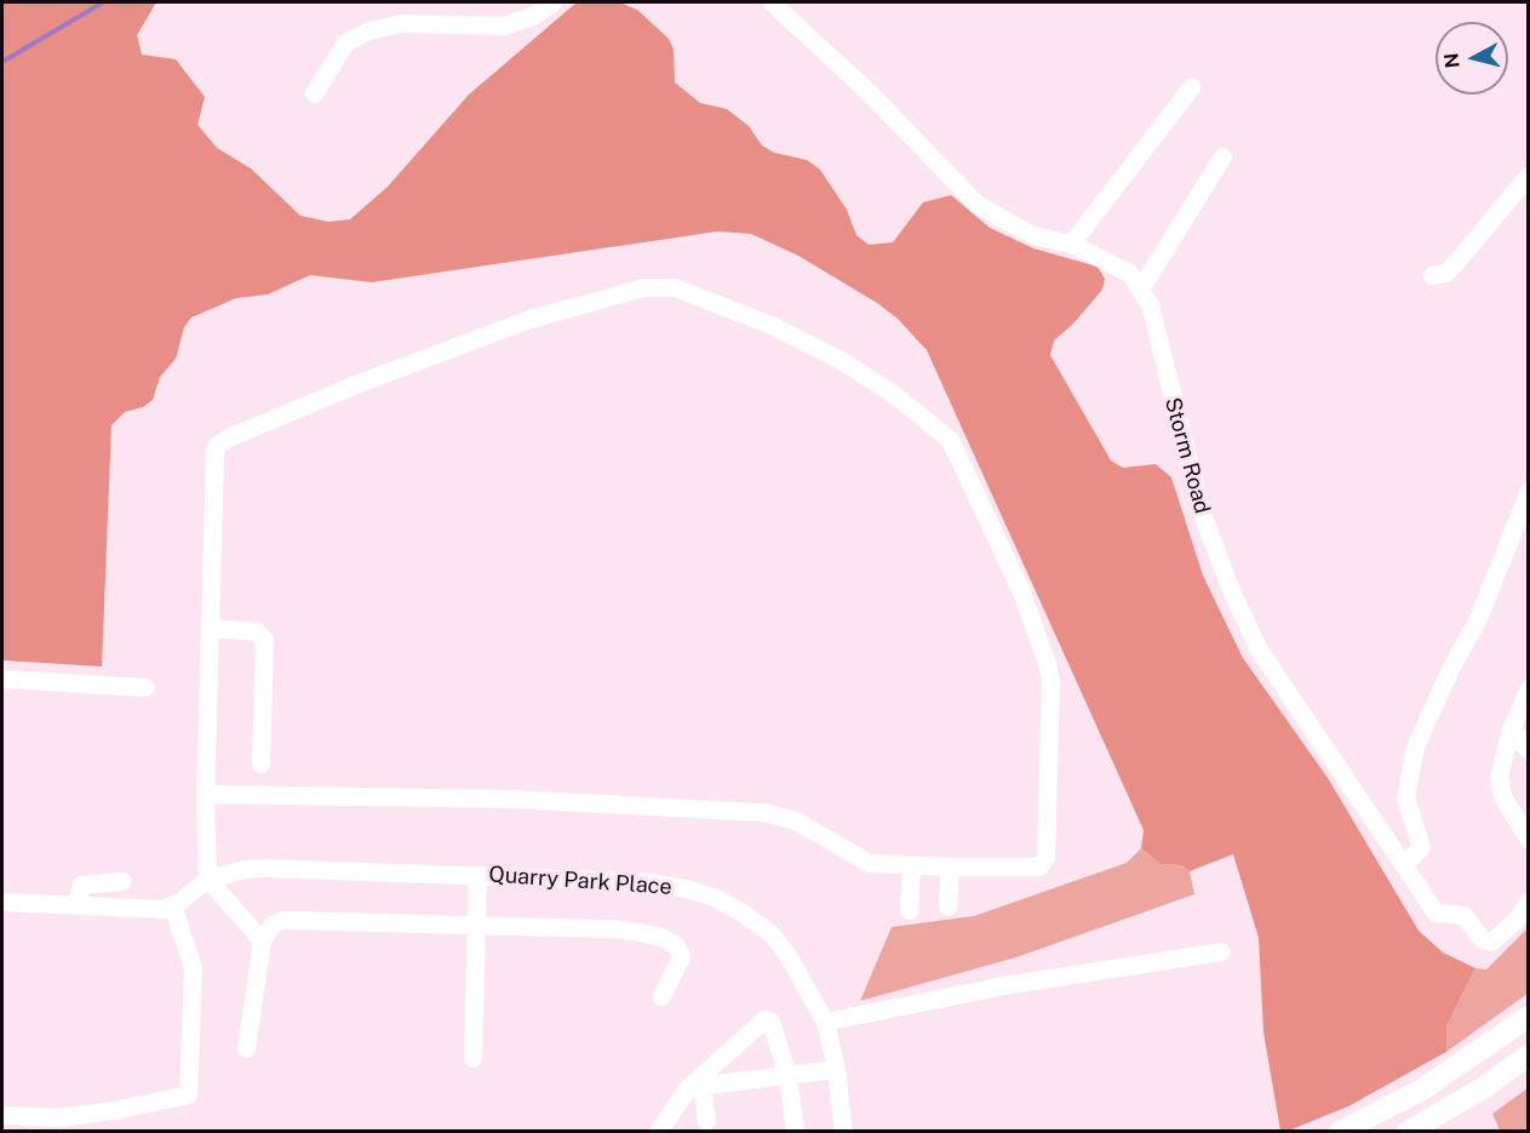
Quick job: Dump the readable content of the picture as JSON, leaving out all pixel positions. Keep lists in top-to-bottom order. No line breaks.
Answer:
{"streets":{"street":["Storm Road","Quarry Park Place"]},"north":"left"}
